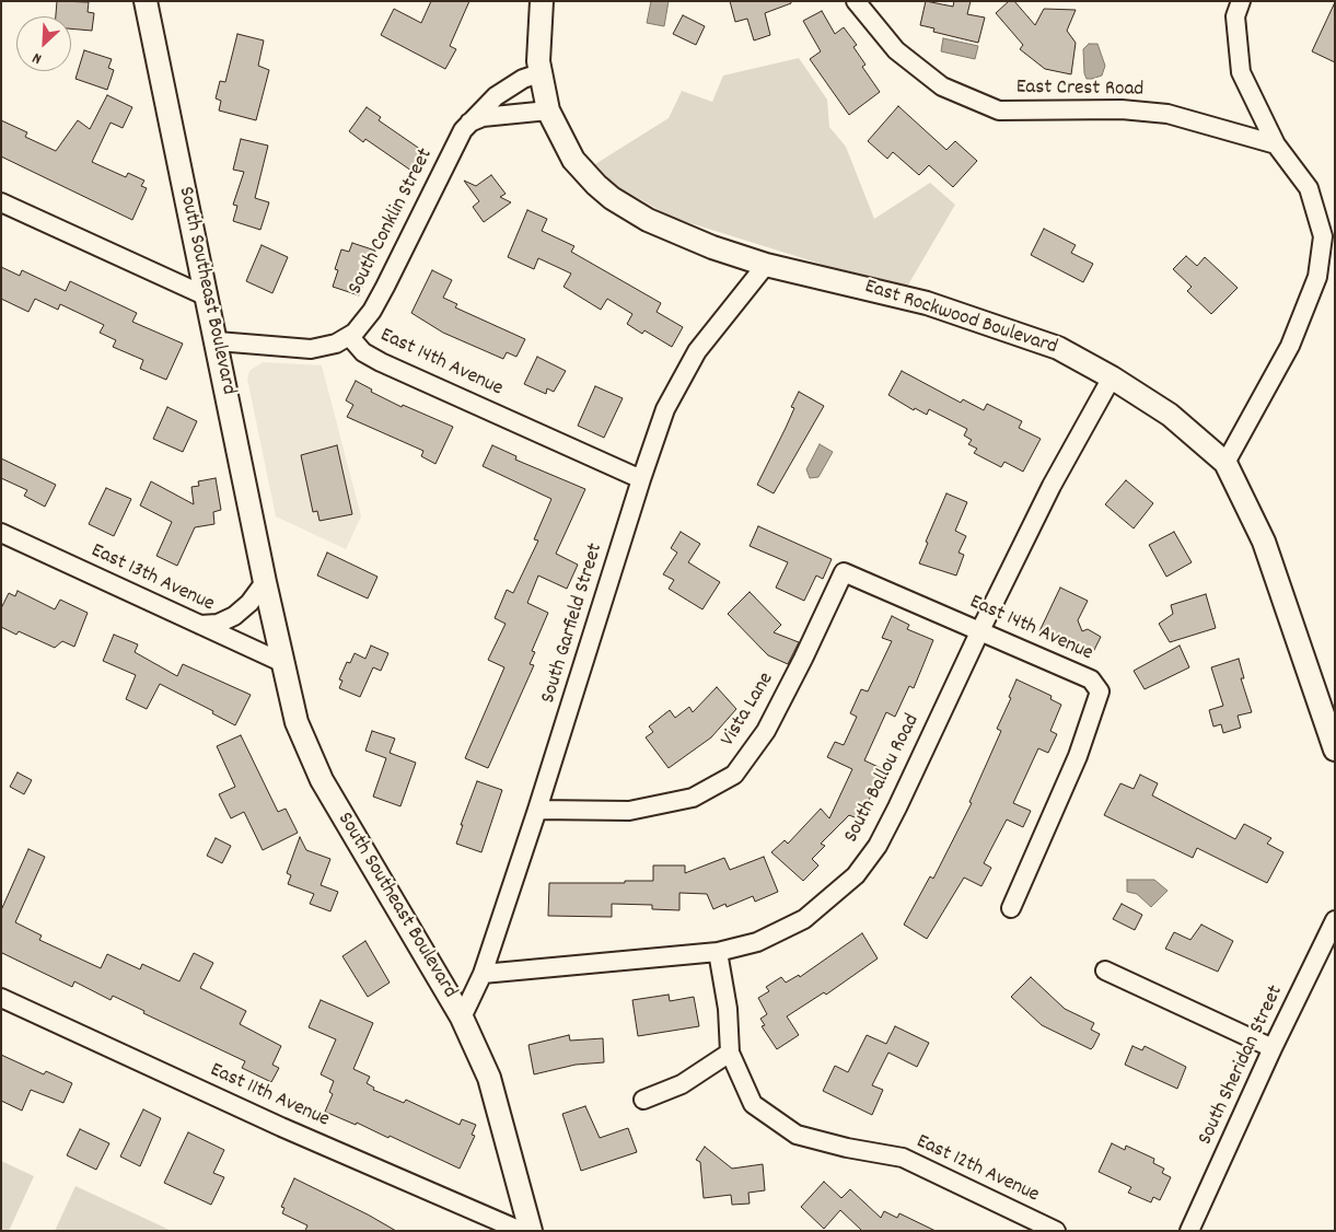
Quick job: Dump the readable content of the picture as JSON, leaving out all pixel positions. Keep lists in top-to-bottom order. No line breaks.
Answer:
{"streets":{"street":["East Crest Road","South Conklin Street","South Southeast Boulevard","East Rockwood Boulevard","East 14th Avenue","East 13th Avenue","South Garfield Street","Vista Lane","South Ballou Road","South Sheridan Street","East 11th Avenue","East 12th Avenue"]},"crossings":[["South Conklin Street","East Rockwood Boulevard"],["South Conklin Street","East 14th Avenue"],["South Southeast Boulevard","East 14th Avenue"],["South Southeast Boulevard","East 13th Avenue"],["South Southeast Boulevard","South Garfield Street"],["East Rockwood Boulevard","South Garfield Street"],["East Rockwood Boulevard","South Ballou Road"],["East 14th Avenue","South Garfield Street"],["East 14th Avenue","Vista Lane"],["East 14th Avenue","South Ballou Road"],["South Garfield Street","Vista Lane"],["South Garfield Street","South Ballou Road"],["South Ballou Road","East 12th Avenue"]],"north":"bottom left"}
